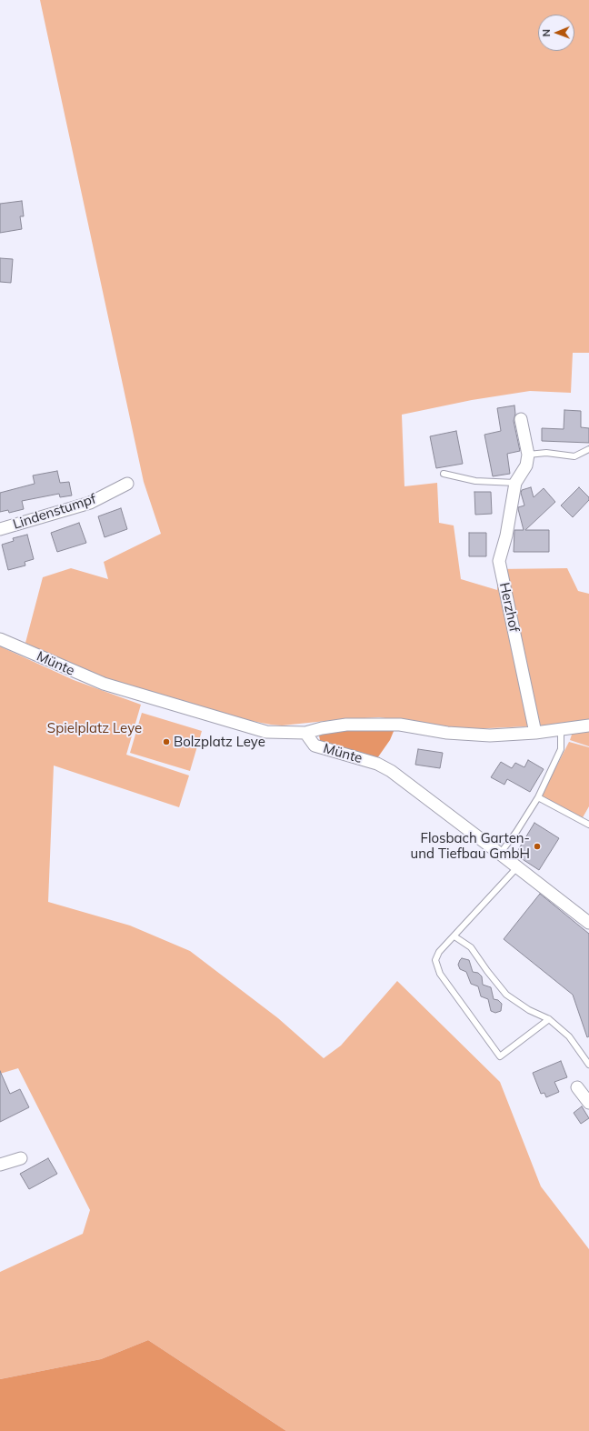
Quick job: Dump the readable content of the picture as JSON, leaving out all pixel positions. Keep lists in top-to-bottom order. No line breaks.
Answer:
{"streets":{"street":["Lindenstumpf","Herzhof","Münte"]},"parks":["Spielplatz Leye"],"places":["Bolzplatz Leye","Flosbach Garten- und Tiefbau GmbH"],"north":"left"}
